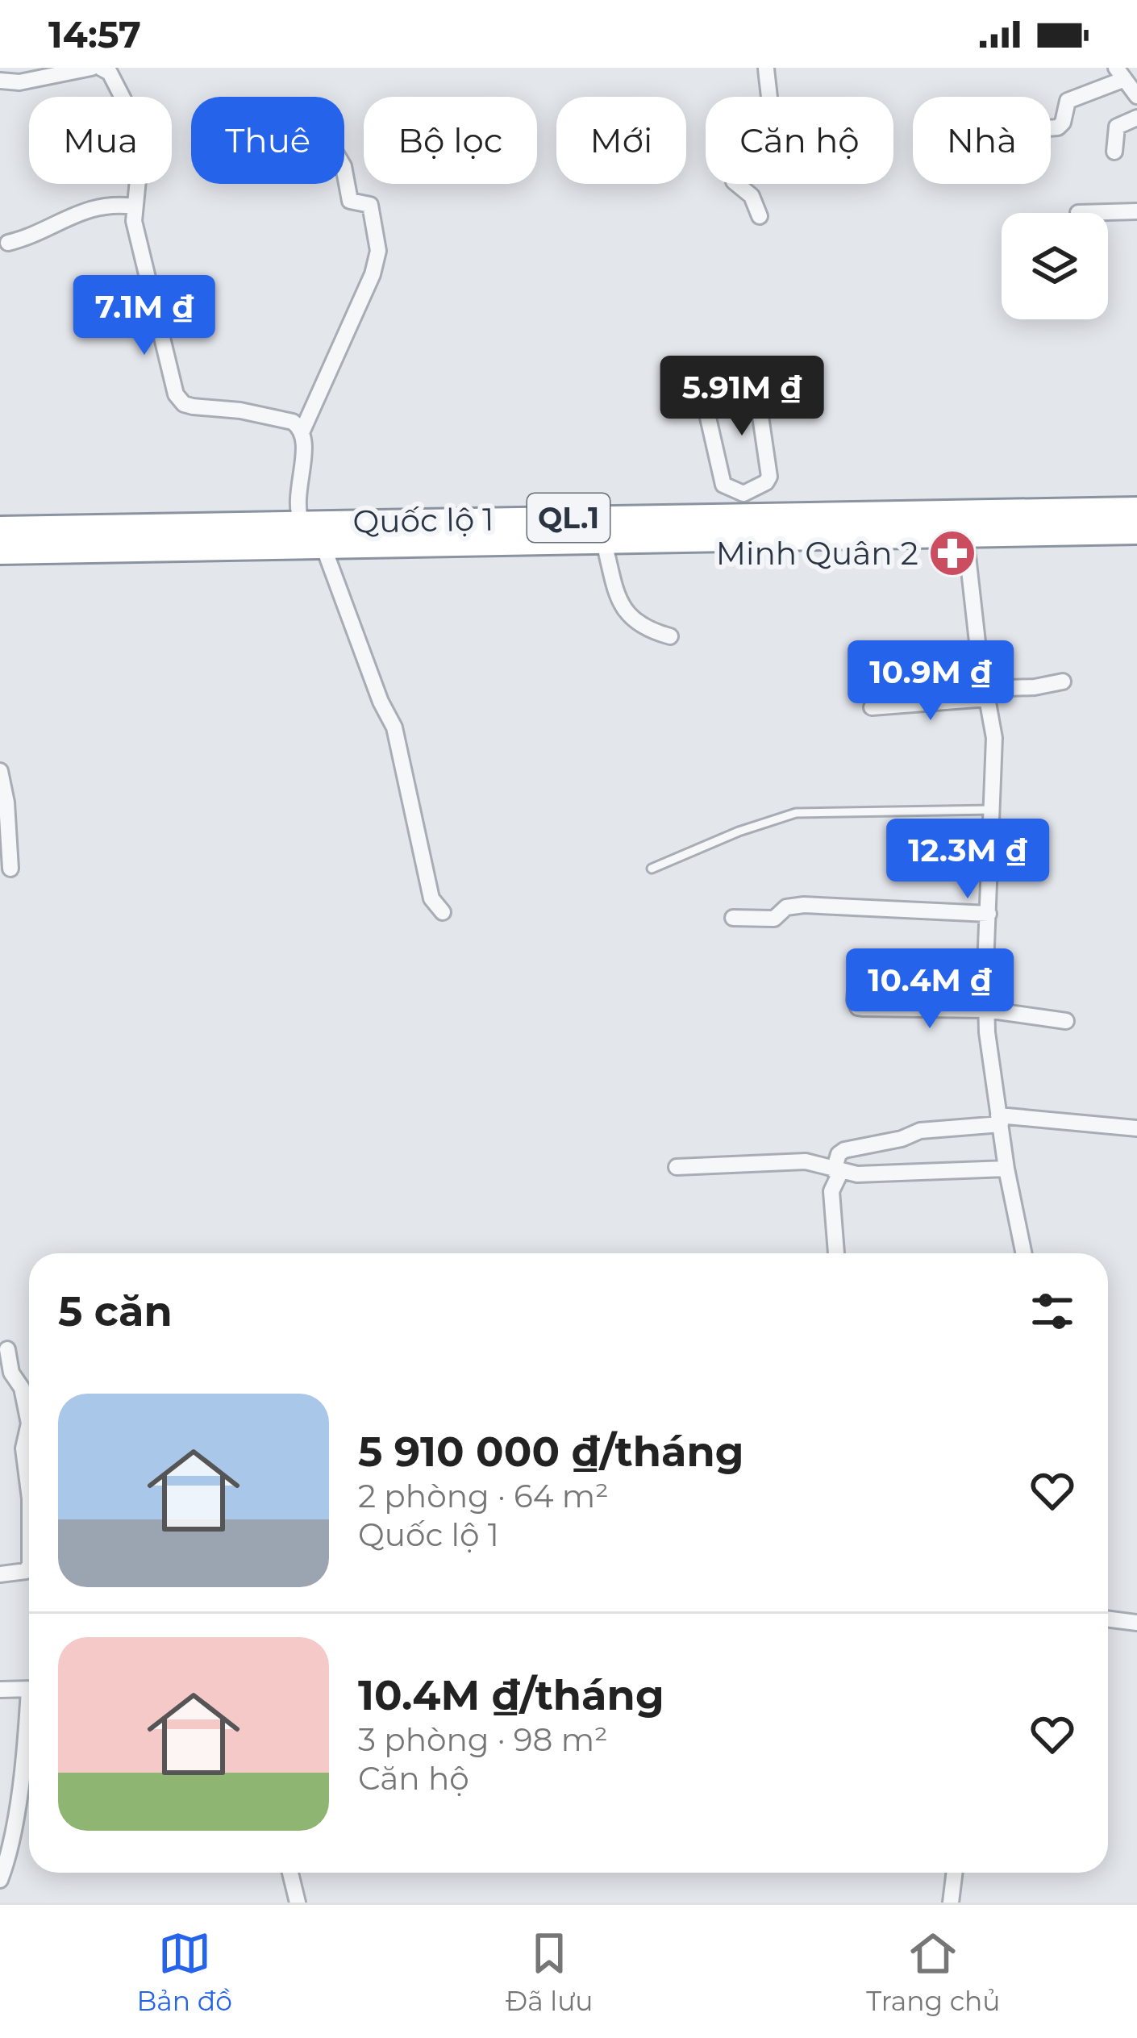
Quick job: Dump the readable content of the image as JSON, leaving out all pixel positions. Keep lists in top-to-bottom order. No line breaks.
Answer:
{"streets":{"highway":["QL.1","Quốc lộ 1"]},"places":{"pharmacy":["Minh Quân 2"]},"page":{"status":"14:57","chip":["Mua","Thuê","Bộ lọc","Mới","Căn hộ","Nhà"],"price":["7.1M ₫","5.91M ₫","10.9M ₫","12.3M ₫","10.4M ₫"],"heading":"5 căn","list":[{"name":"5 910 000 ₫/tháng","note":"2 phòng · 64 m² · Quốc lộ 1"},{"name":"10.4M ₫/tháng","note":"3 phòng · 98 m² · Căn hộ"}],"tabs":["Bản đồ","Đã lưu","Trang chủ"]}}
